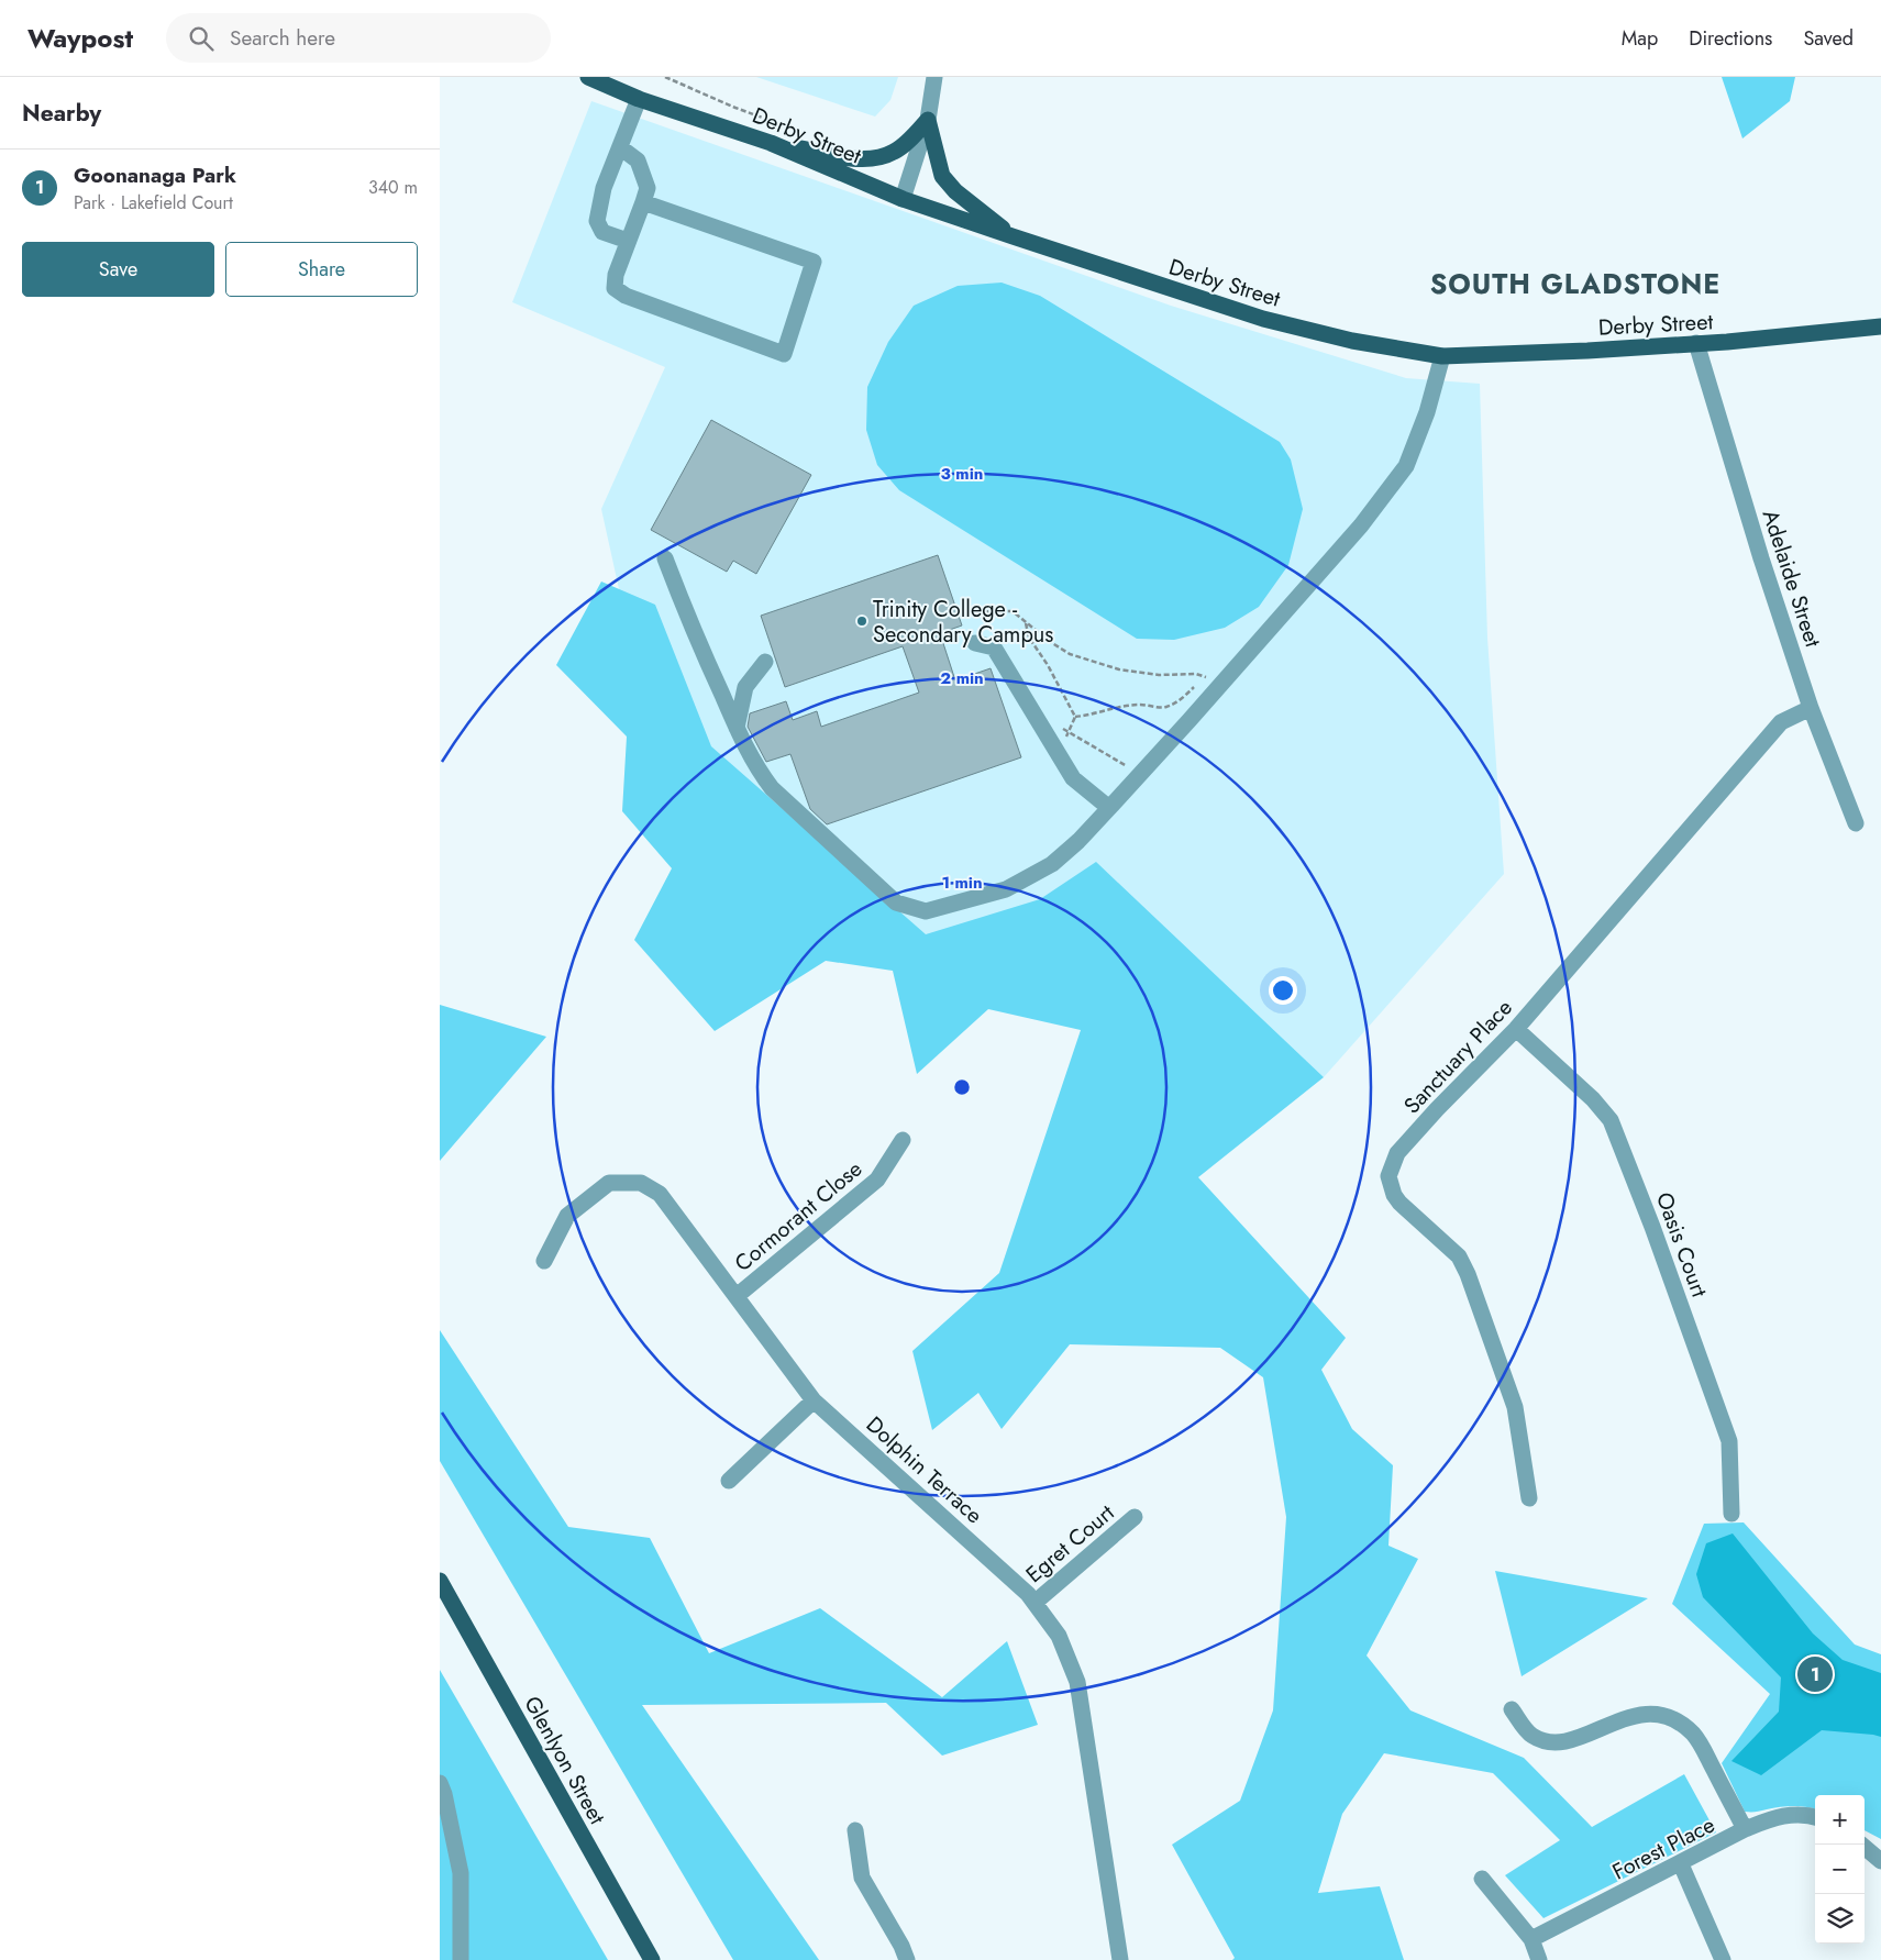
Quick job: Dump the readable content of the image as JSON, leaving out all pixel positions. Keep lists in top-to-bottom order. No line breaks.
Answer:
{"streets":{"main road":["Derby Street","Glenlyon Street"],"street":["Adelaide Street","Sanctuary Place","Cormorant Close","Oasis Court","Dolphin Terrace","Egret Court","Forest Place"]},"crossings":[["Derby Street","Adelaide Street"],["Adelaide Street","Sanctuary Place"],["Sanctuary Place","Oasis Court"],["Cormorant Close","Dolphin Terrace"],["Dolphin Terrace","Egret Court"]],"districts":["SOUTH GLADSTONE"],"places":["Trinity College - Secondary Campus"],"page":{"header":"Waypost","search":"Search here","nav":["Map","Directions","Saved"],"heading":"Nearby","list":[{"mark":"1","name":"Goonanaga Park","note":"Park · Lakefield Court","value":"340 m"}],"buttons":["Save","Share"],"pins":"1","map_buttons":["+","−"]},"rings":["3 min","2 min","1 min"]}
